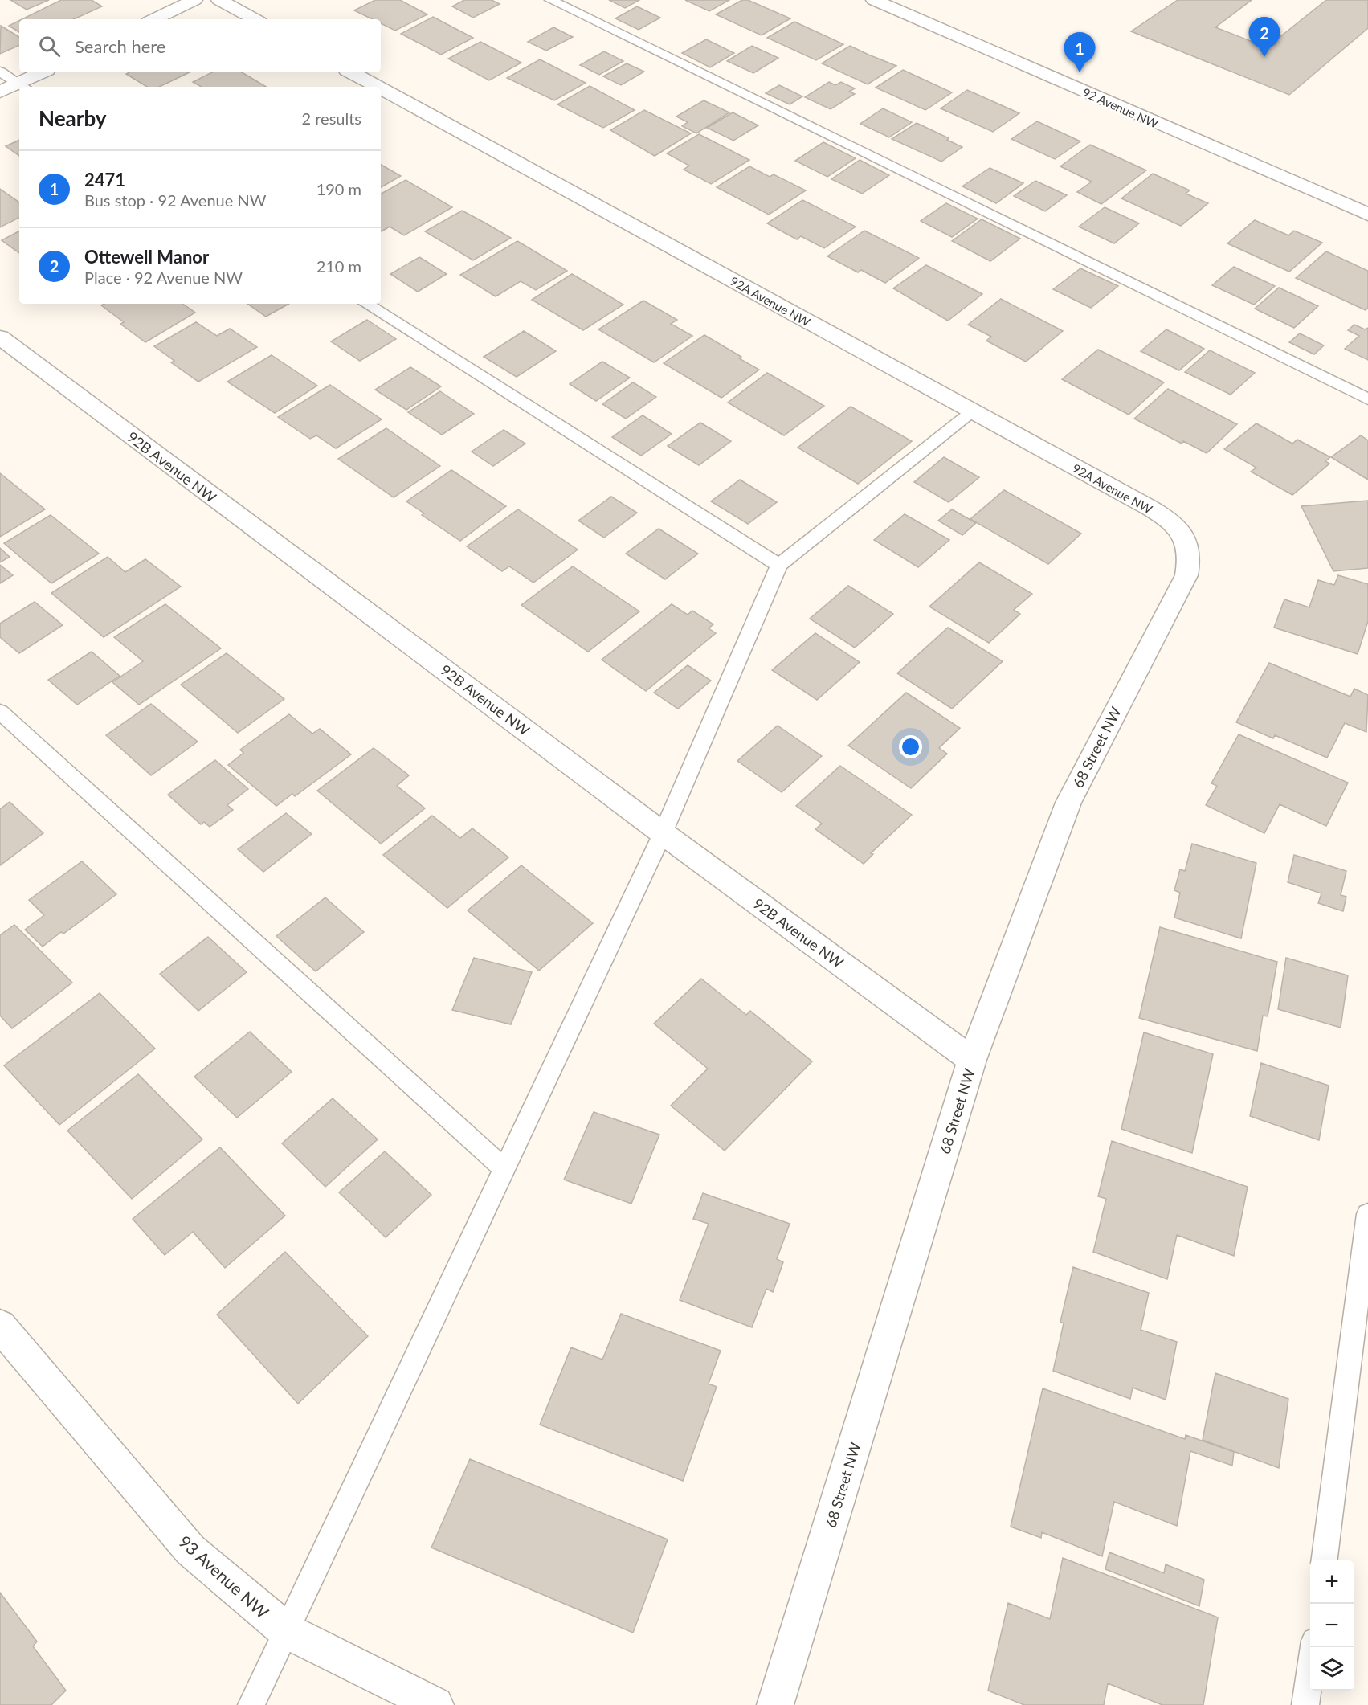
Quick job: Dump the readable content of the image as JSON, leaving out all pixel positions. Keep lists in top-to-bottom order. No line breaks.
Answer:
{"streets":{"street":["92 Avenue NW","92A Avenue NW","92B Avenue NW","68 Street NW","93 Avenue NW"]},"crossings":[["92A Avenue NW","68 Street NW"],["92B Avenue NW","68 Street NW"]],"page":{"pins":["2","1"],"search":"Search here","heading":["Nearby","2 results"],"list":[{"mark":"1","name":"2471","note":"Bus stop · 92 Avenue NW","value":"190 m"},{"mark":"2","name":"Ottewell Manor","note":"Place · 92 Avenue NW","value":"210 m"}],"map_buttons":["+","−"]}}
